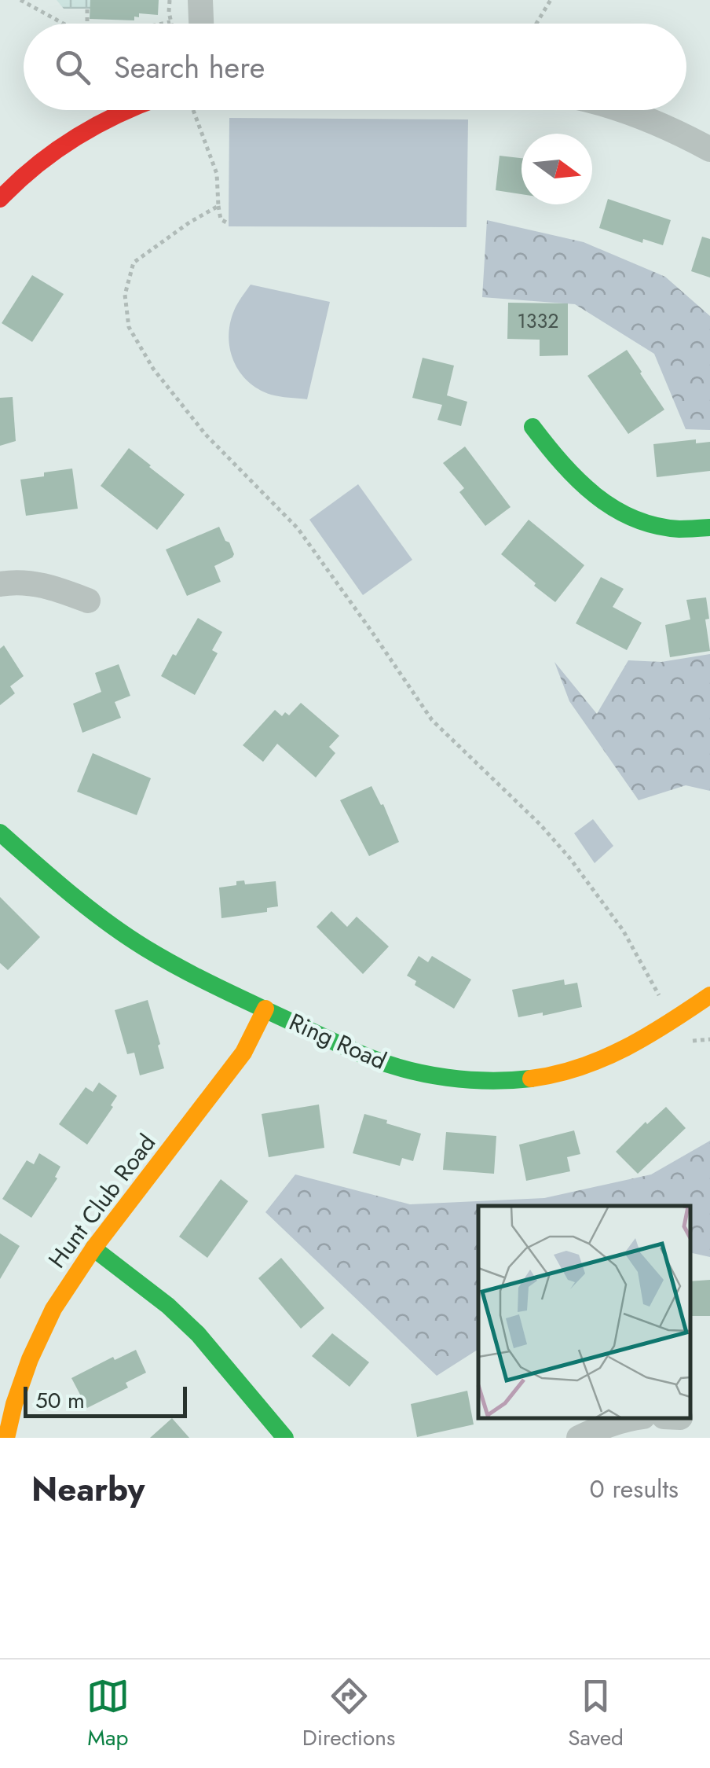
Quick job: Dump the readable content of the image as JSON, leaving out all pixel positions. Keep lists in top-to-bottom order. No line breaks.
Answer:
{"streets":{"street":["Ring Road","Hunt Club Road"]},"crossings":[["Ring Road","Hunt Club Road"]],"house_numbers":["1332"],"scale_bar":"50 m","north":"right","page":{"search":"Search here","scale":"50 m","heading":["Nearby","0 results"],"nav":["Map","Directions","Saved"]}}
